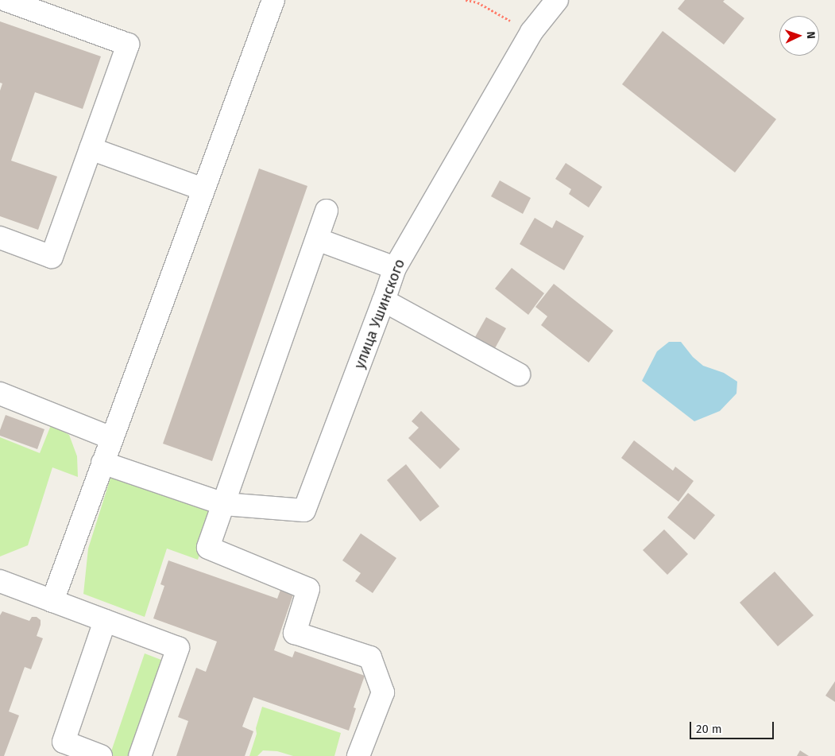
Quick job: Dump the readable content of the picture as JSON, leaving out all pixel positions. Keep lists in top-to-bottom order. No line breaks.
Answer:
{"streets":{"street":["улица Ушинского"]},"scale_bar":"20 m","north":"right"}
